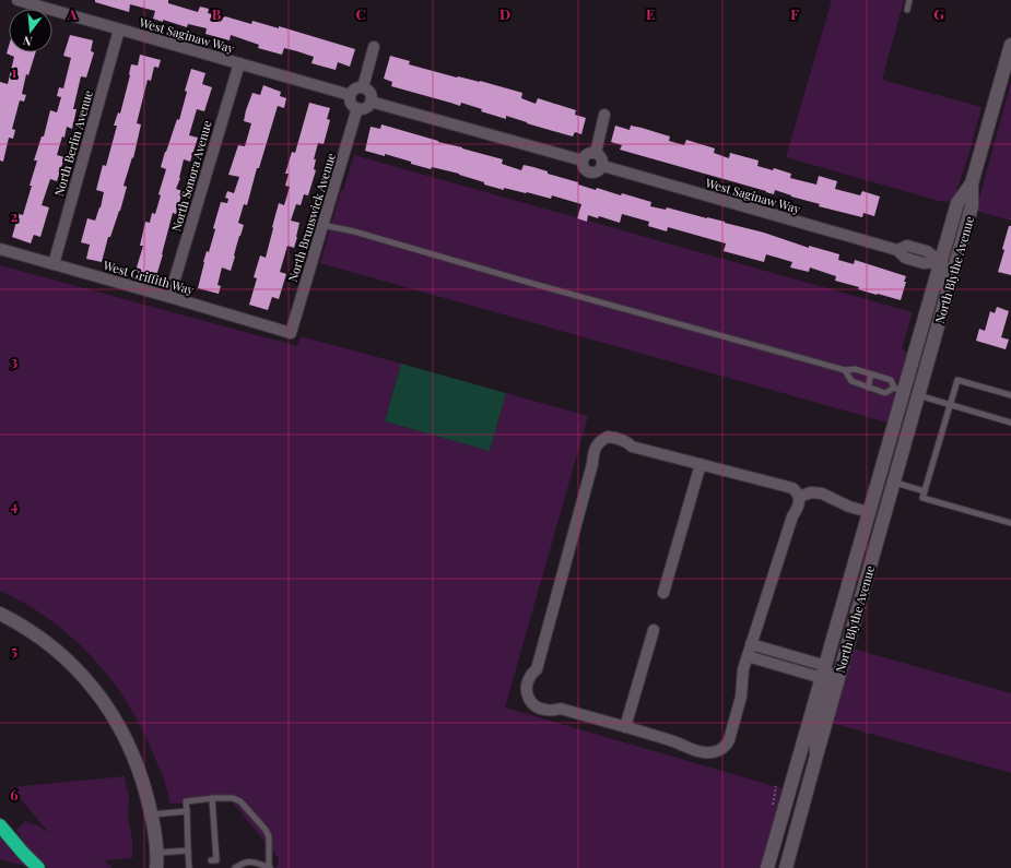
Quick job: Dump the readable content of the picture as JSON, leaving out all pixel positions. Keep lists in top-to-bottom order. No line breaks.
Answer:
{"streets":{"street":["West Saginaw Way","North Berlin Avenue","North Sonora Avenue","North Brunswick Avenue","North Blythe Avenue","West Griffith Way"]},"crossings":[["West Saginaw Way","North Berlin Avenue"],["West Saginaw Way","North Sonora Avenue"],["West Saginaw Way","North Brunswick Avenue"],["West Saginaw Way","North Blythe Avenue"],["North Berlin Avenue","West Griffith Way"],["North Sonora Avenue","West Griffith Way"],["North Brunswick Avenue","West Griffith Way"]],"north":"bottom","grid":{"columns":["A","B","C","D","E","F","G"],"rows":["1","2","3","4","5","6"]}}
